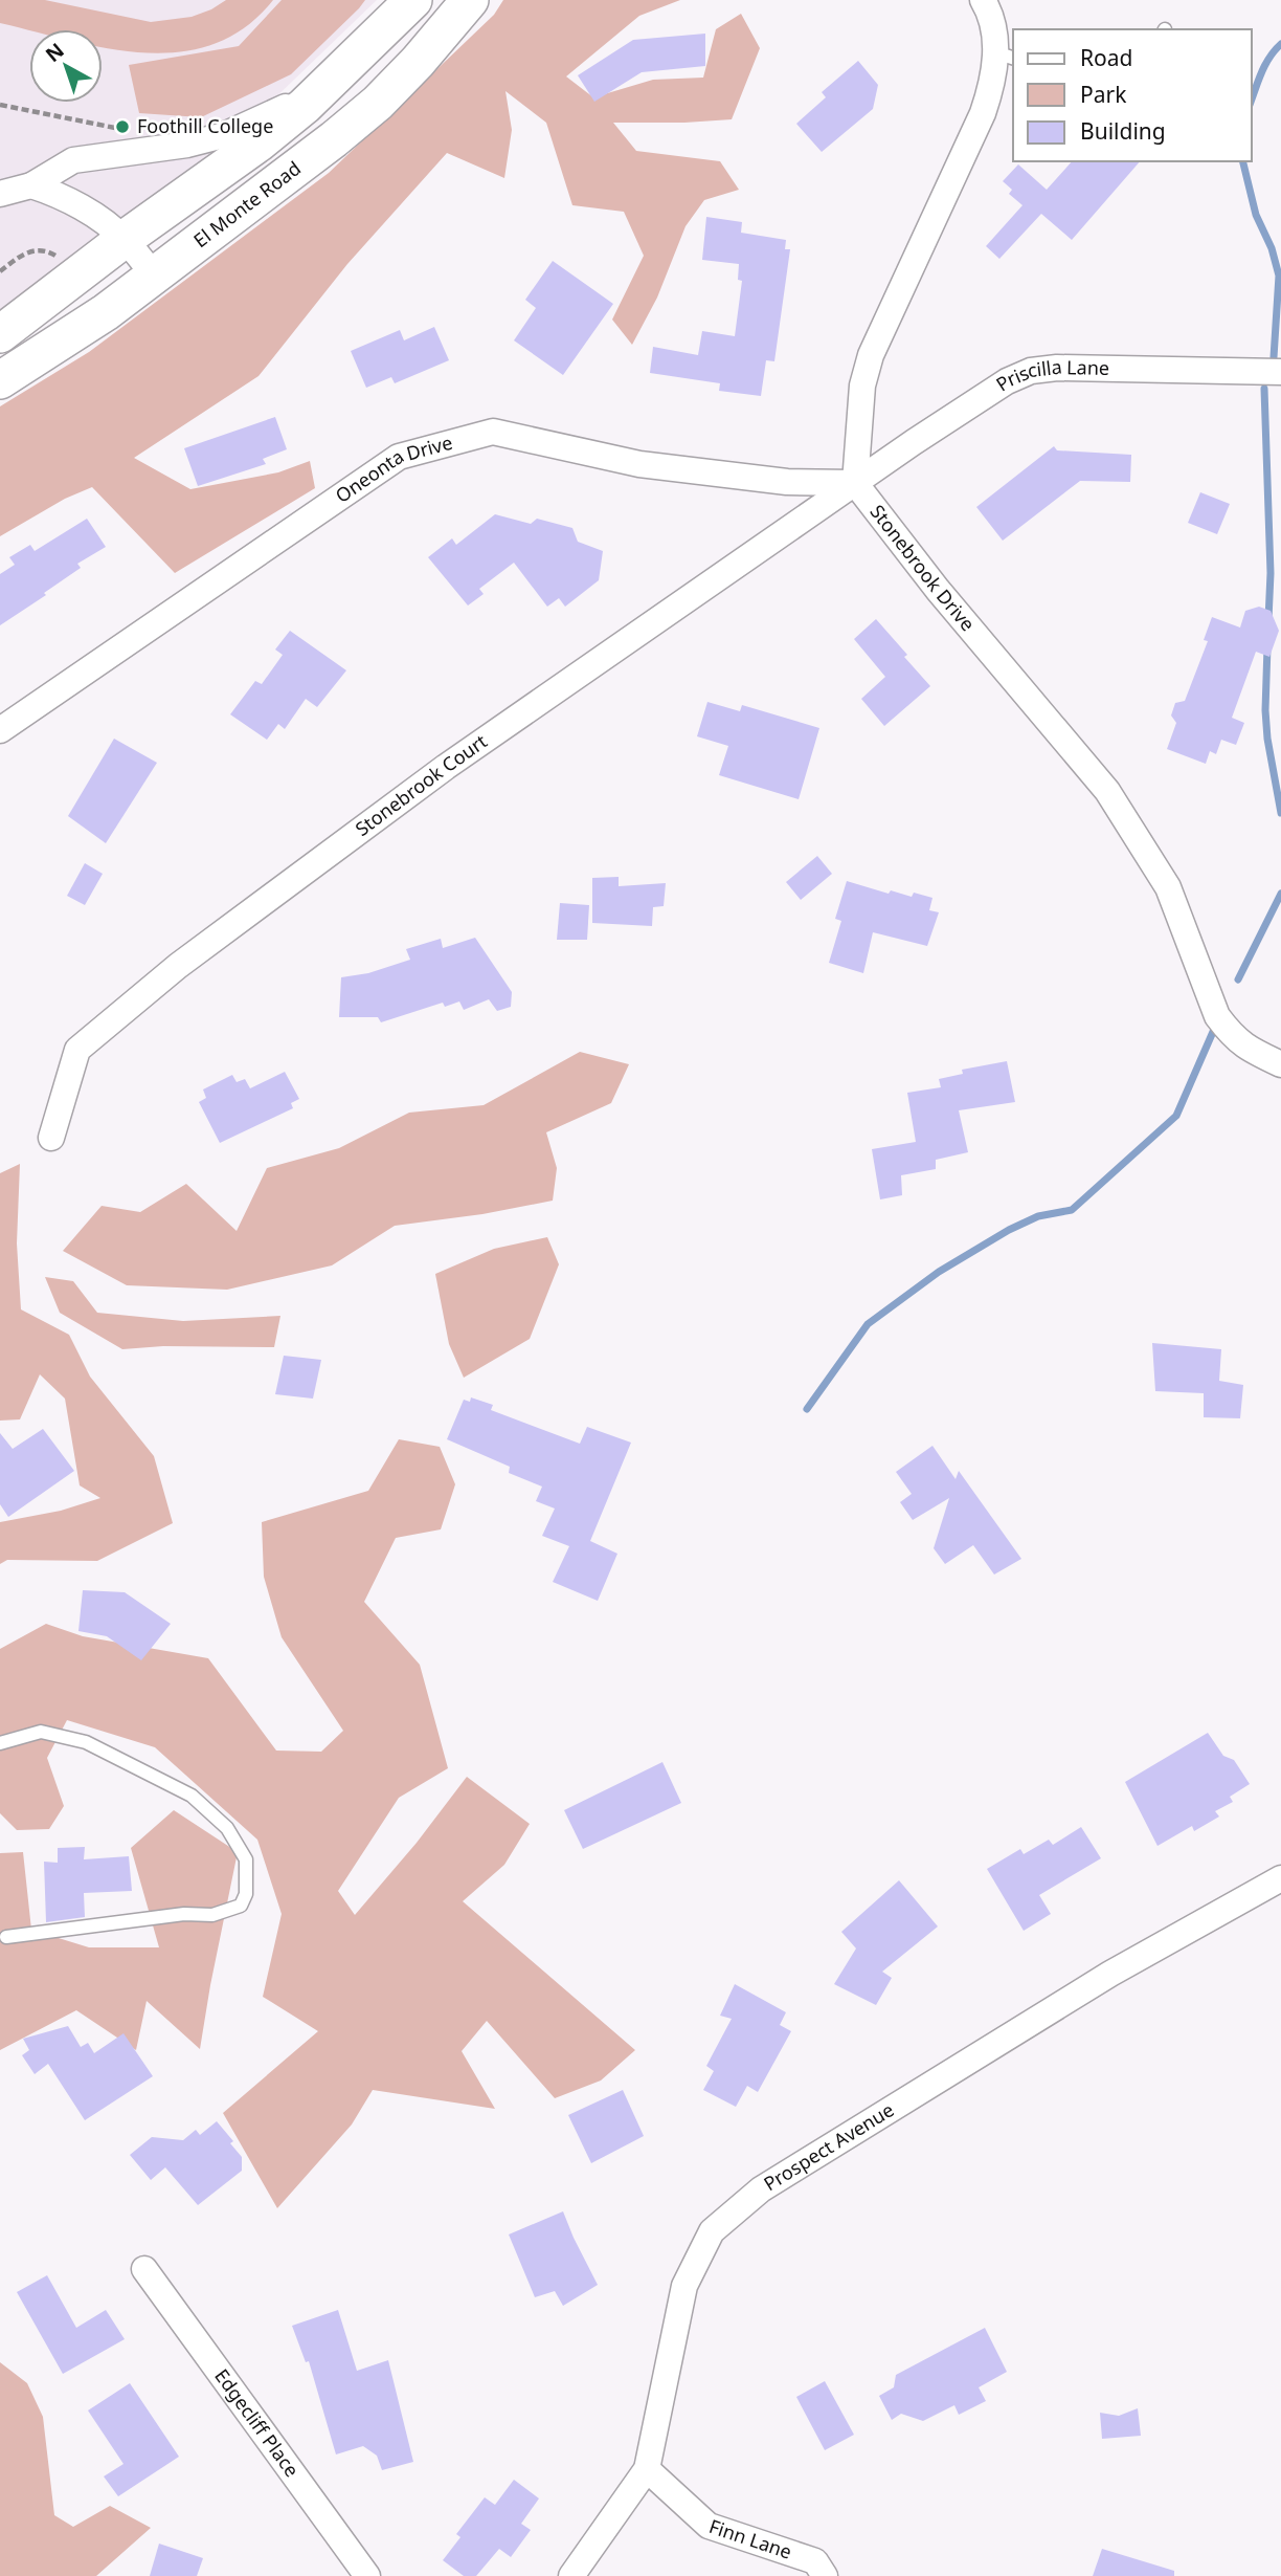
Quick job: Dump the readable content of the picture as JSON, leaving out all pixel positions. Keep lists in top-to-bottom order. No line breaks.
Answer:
{"streets":{"street":["El Monte Road","Priscilla Lane","Oneonta Drive","Stonebrook Drive","Stonebrook Court","Prospect Avenue","Edgecliff Place","Finn Lane"]},"crossings":[["Priscilla Lane","Oneonta Drive"],["Priscilla Lane","Stonebrook Drive"],["Priscilla Lane","Stonebrook Court"],["Oneonta Drive","Stonebrook Drive"],["Oneonta Drive","Stonebrook Court"],["Stonebrook Drive","Stonebrook Court"],["Prospect Avenue","Finn Lane"]],"places":["Foothill College"],"legend":["Road","Park","Building"],"north":"top left"}
